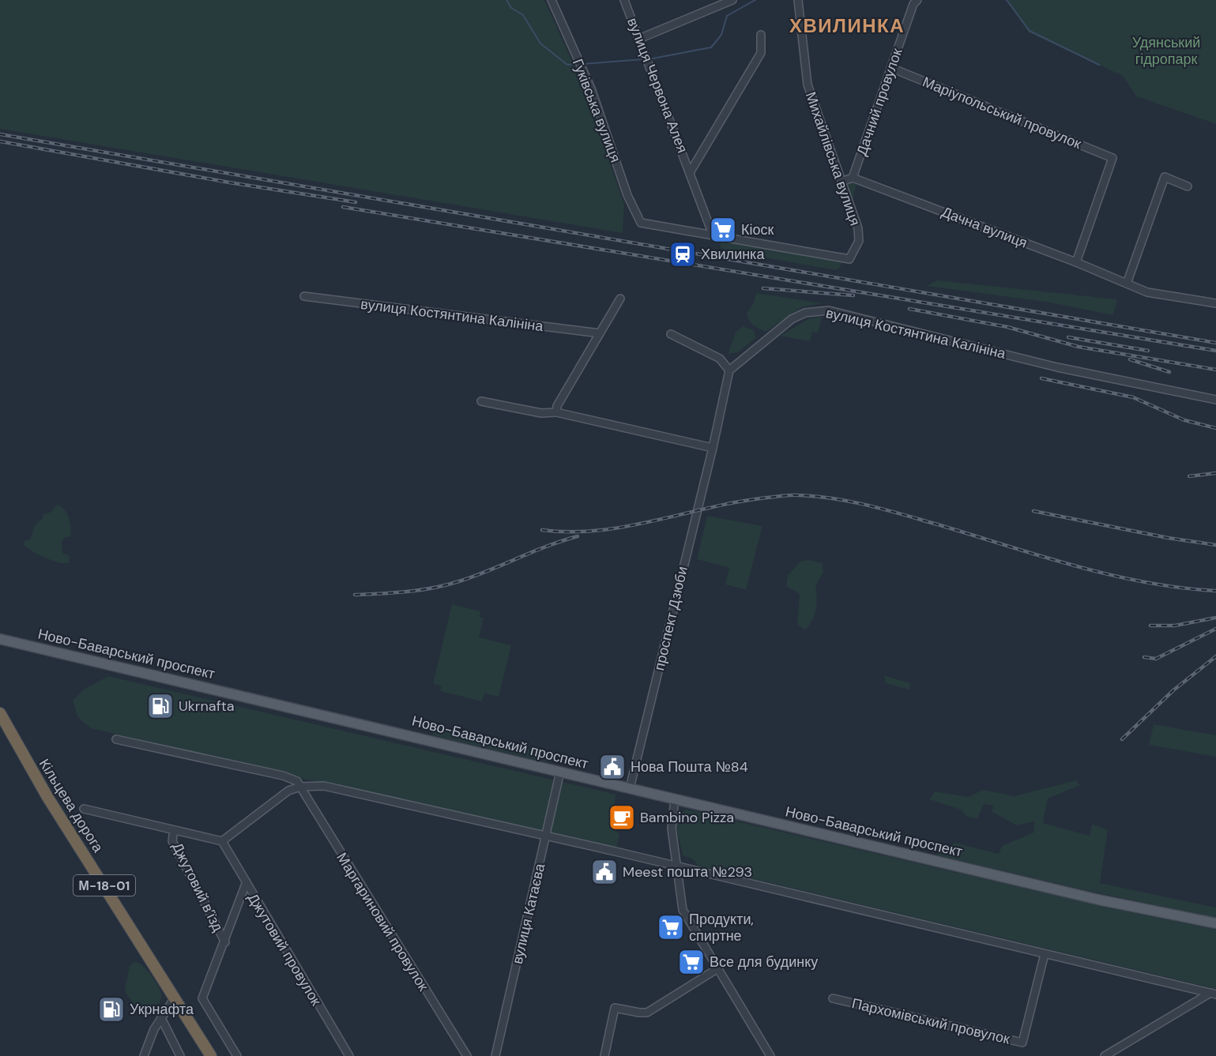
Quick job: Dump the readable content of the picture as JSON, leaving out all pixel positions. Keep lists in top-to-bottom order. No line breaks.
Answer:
{"streets":{"highway":["Кільцева дорога","М-18-01"],"main road":["Ново-Баварський проспект"],"street":["вулиця Червона Алея","Дачний провулок","Гуківська вулиця","Маріупольський провулок","Михайлівська вулиця","Дачна вулиця","вулиця Костянтина Калініна","проспект Дзюби","Джутовий в’їзд","вулиця Катаєва","Маргариновий провулок","Джутовий провулок","Пархомівський провулок"]},"crossings":[["вулиця Червона Алея","Гуківська вулиця"],["вулиця Червона Алея","Михайлівська вулиця"],["Дачний провулок","Маріупольський провулок"],["Дачний провулок","Дачна вулиця"],["Гуківська вулиця","Михайлівська вулиця"],["Маріупольський провулок","Дачна вулиця"],["проспект Дзюби","Ново-Баварський проспект"],["Ново-Баварський проспект","вулиця Катаєва"]],"districts":["ХВИЛИНКА"],"parks":["Удянський гідропарк"],"places":{"supermarket":["Кіоск","Продукти, спиртне","Все для будинку"],"station":["Хвилинка"],"fuel station":["Ukrnafta","Укрнафта"],"public building":["Нова Пошта №84","Meest пошта №293"],"cafe":["Bambino Pizza"]}}
